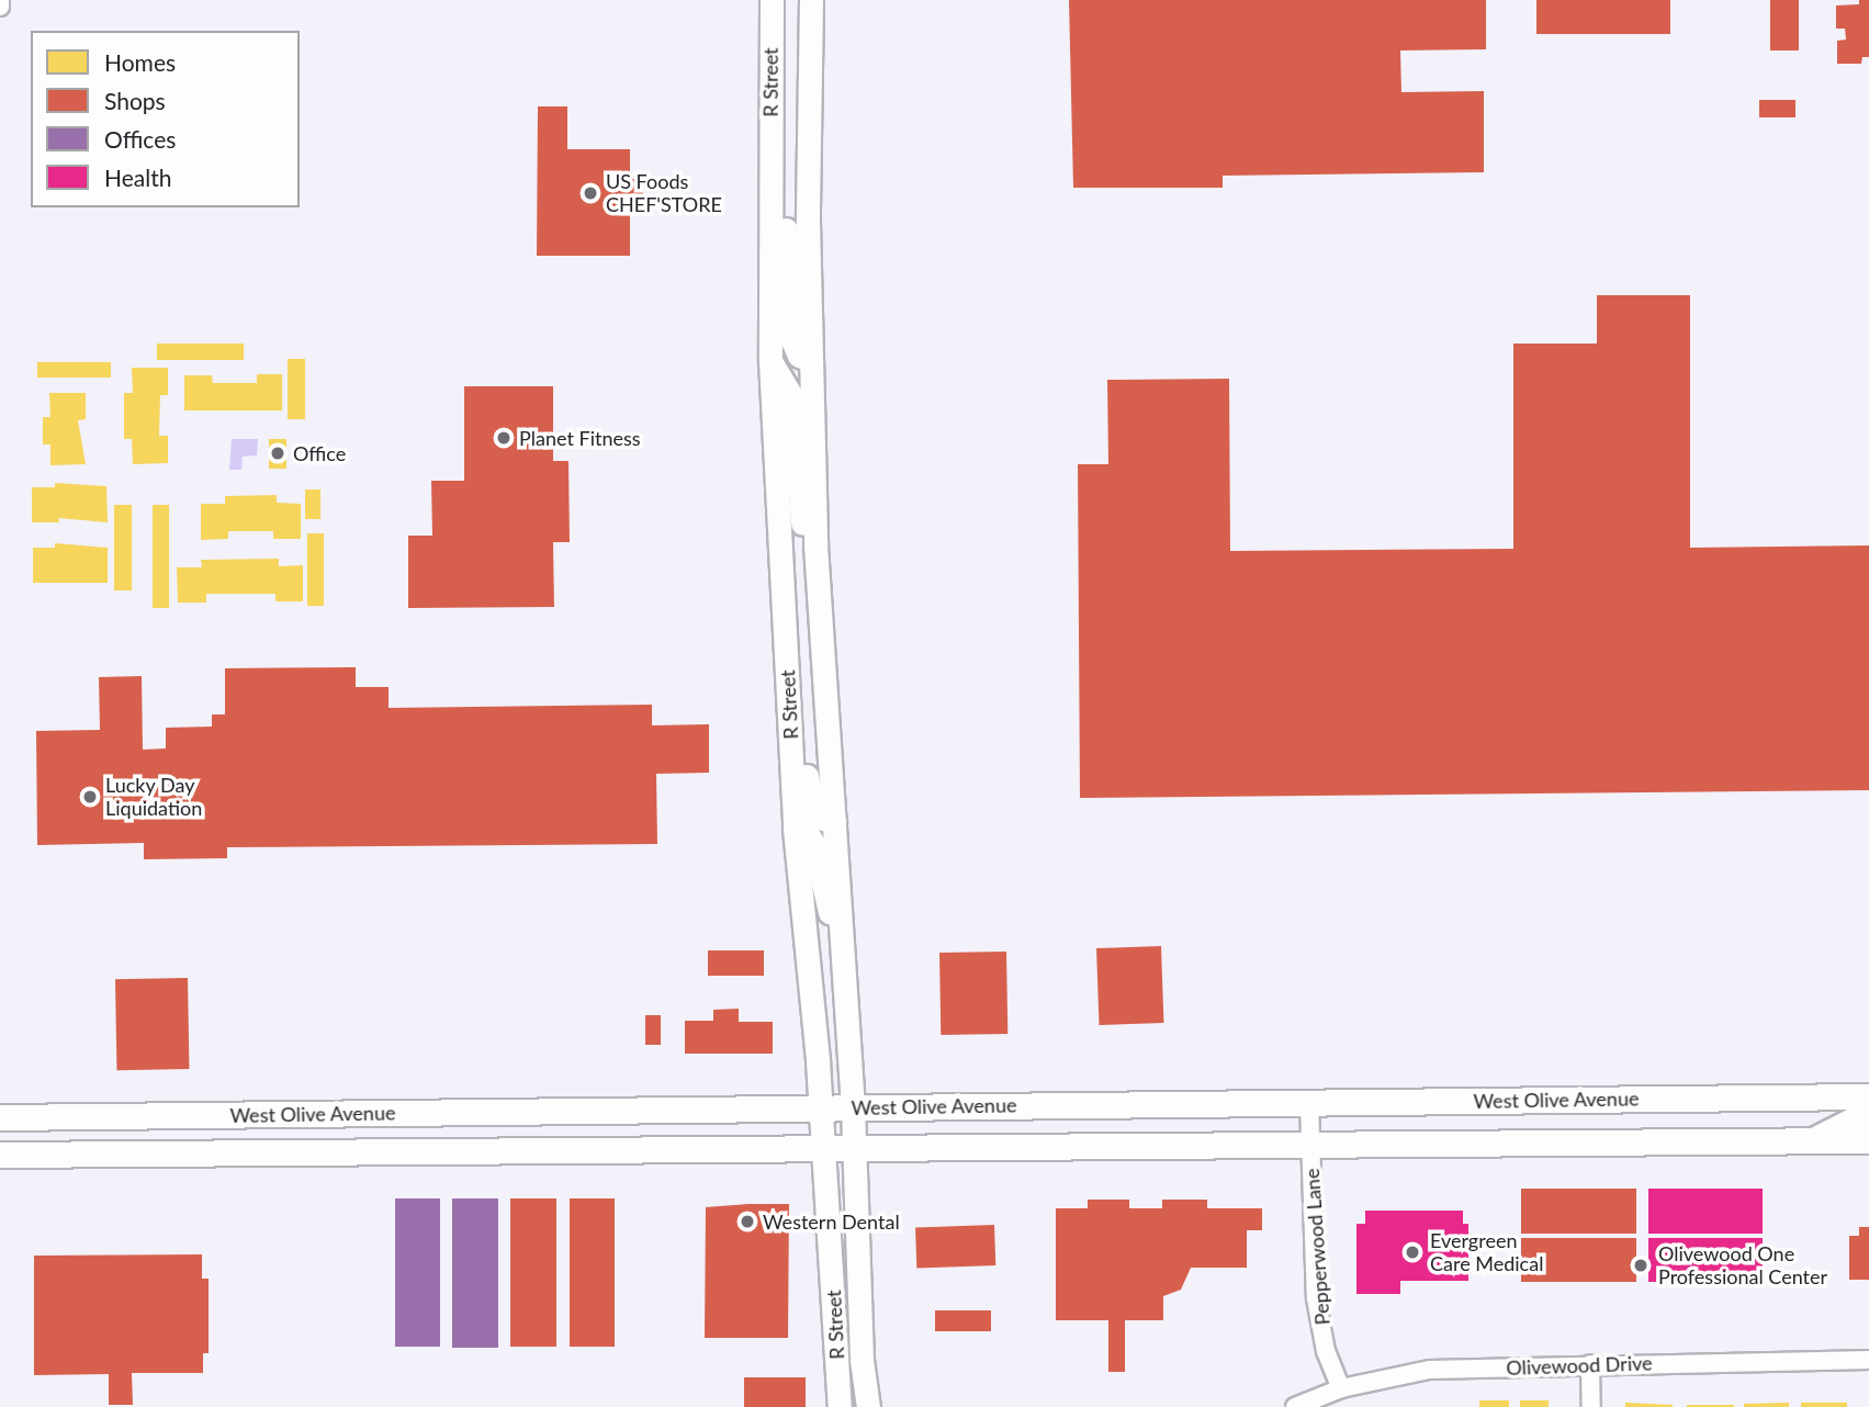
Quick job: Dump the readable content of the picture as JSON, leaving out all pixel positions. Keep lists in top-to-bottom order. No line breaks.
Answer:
{"streets":{"main road":["West Olive Avenue"],"street":["R Street","Pepperwood Lane","Olivewood Drive"]},"crossings":[["R Street","West Olive Avenue"],["West Olive Avenue","Pepperwood Lane"],["Pepperwood Lane","Olivewood Drive"]],"places":["US Foods CHEF'STORE","Planet Fitness","Office","Lucky Day Liquidation","Western Dental","Evergreen Care Medical","Olivewood One Professional Center"],"legend":["Homes","Shops","Offices","Health"]}
